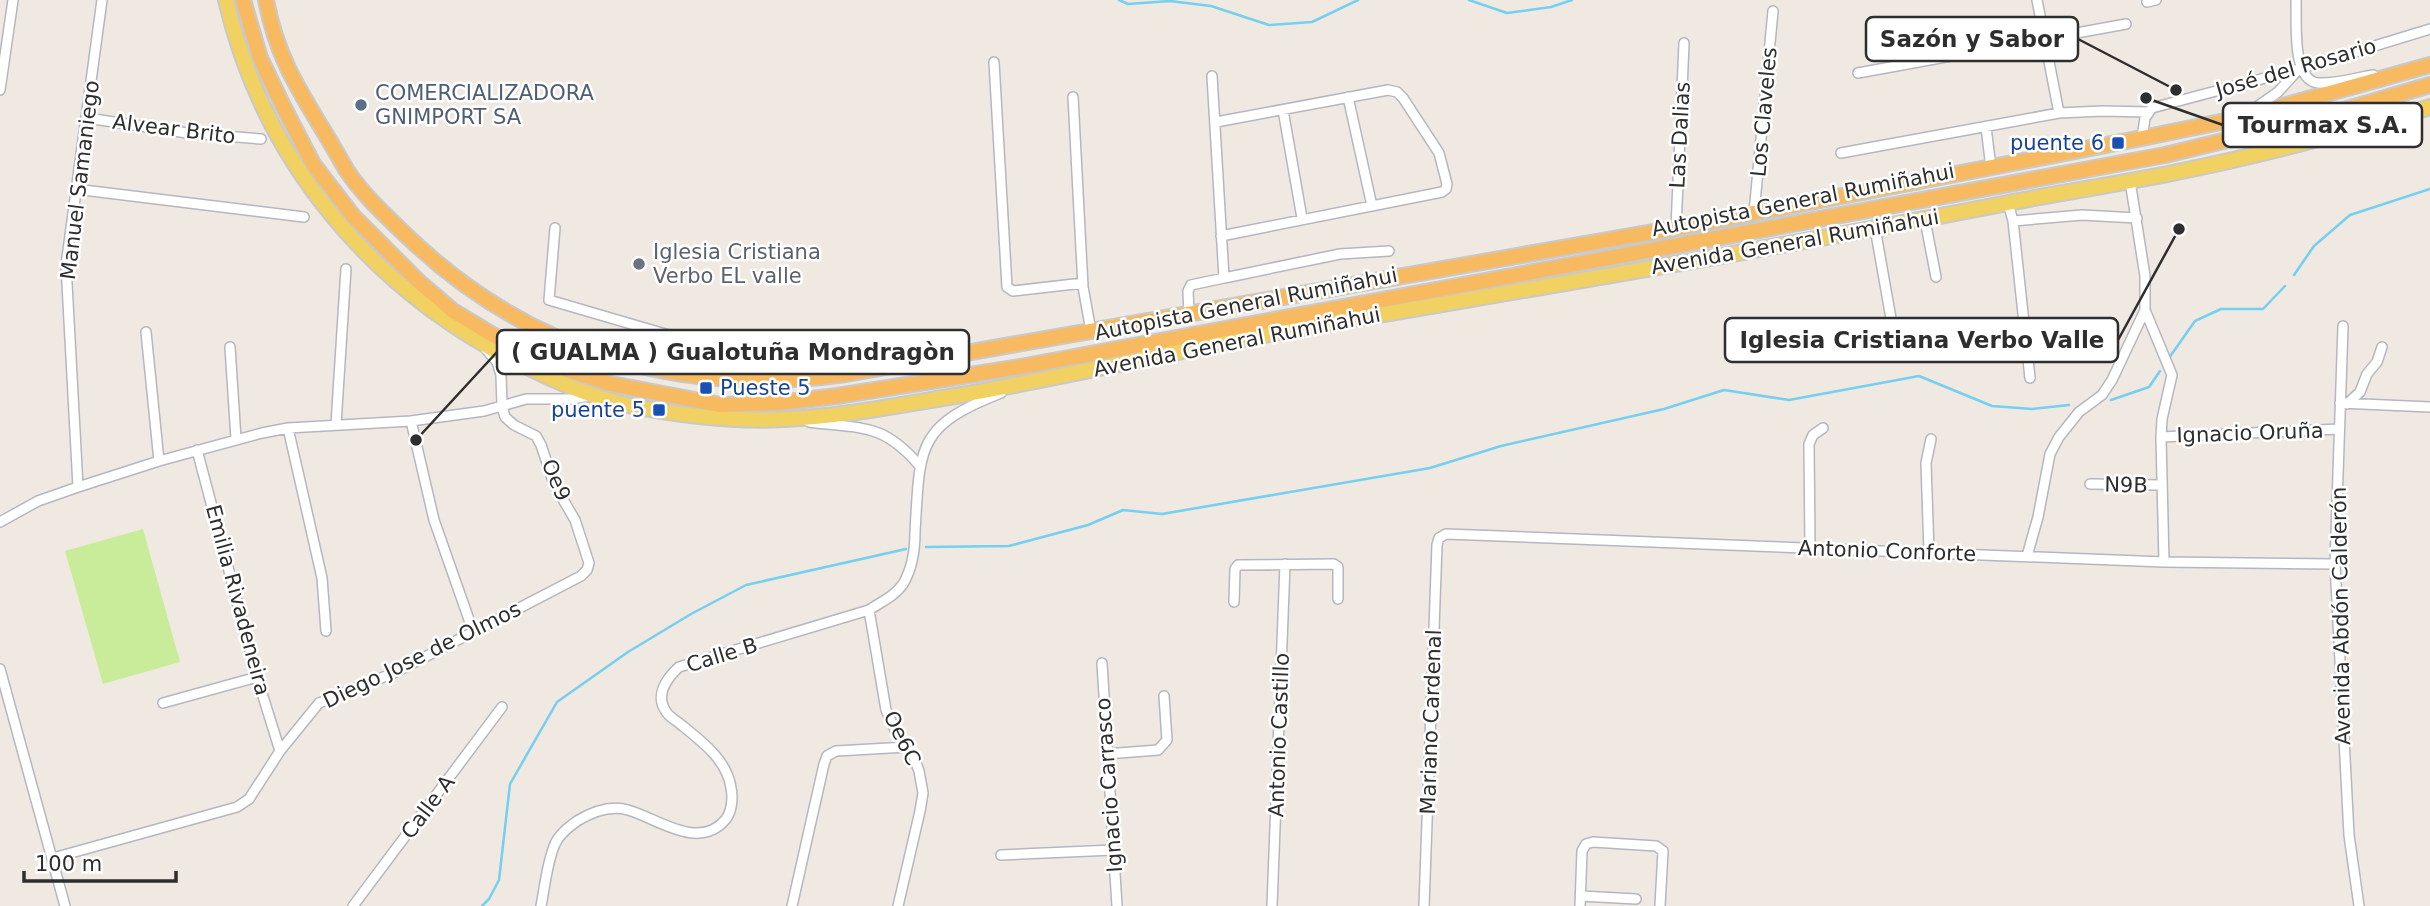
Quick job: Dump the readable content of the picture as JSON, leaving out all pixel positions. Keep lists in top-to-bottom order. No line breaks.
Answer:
{"streets":{"highway":["Autopista General Rumiñahui"],"main road":["Avenida General Rumiñahui"],"street":["José del Rosario","Los Claveles","Alvear Brito","Las Dalias","Manuel Samaniego","Ignacio Oruña","Oe9","N9B","Antonio Conforte","Emilia Rivadeneira","Avenida Abdón Calderón","Diego Jose de Olmos","Calle B","Mariano Cardenal","Antonio Castillo","Oe6C","Ignacio Carrasco","Calle A"]},"crossings":[["Los Claveles","Autopista General Rumiñahui"],["Alvear Brito","Manuel Samaniego"],["Las Dalias","Autopista General Rumiñahui"],["Avenida General Rumiñahui","Calle B"],["Ignacio Oruña","Avenida Abdón Calderón"],["Oe9","Diego Jose de Olmos"],["Antonio Conforte","Avenida Abdón Calderón"],["Antonio Conforte","Mariano Cardenal"],["Emilia Rivadeneira","Diego Jose de Olmos"],["Calle B","Oe6C"]],"places":{"other":["Sazón y Sabor","Tourmax S.A.","COMERCIALIZADORA GNIMPORT SA","Iglesia Cristiana Verbo Valle","Iglesia Cristiana Verbo EL valle","( GUALMA ) Gualotuña Mondragòn"],"transit":["puente 6","Pueste 5","puente 5"]},"scale_bar":"100 m"}
